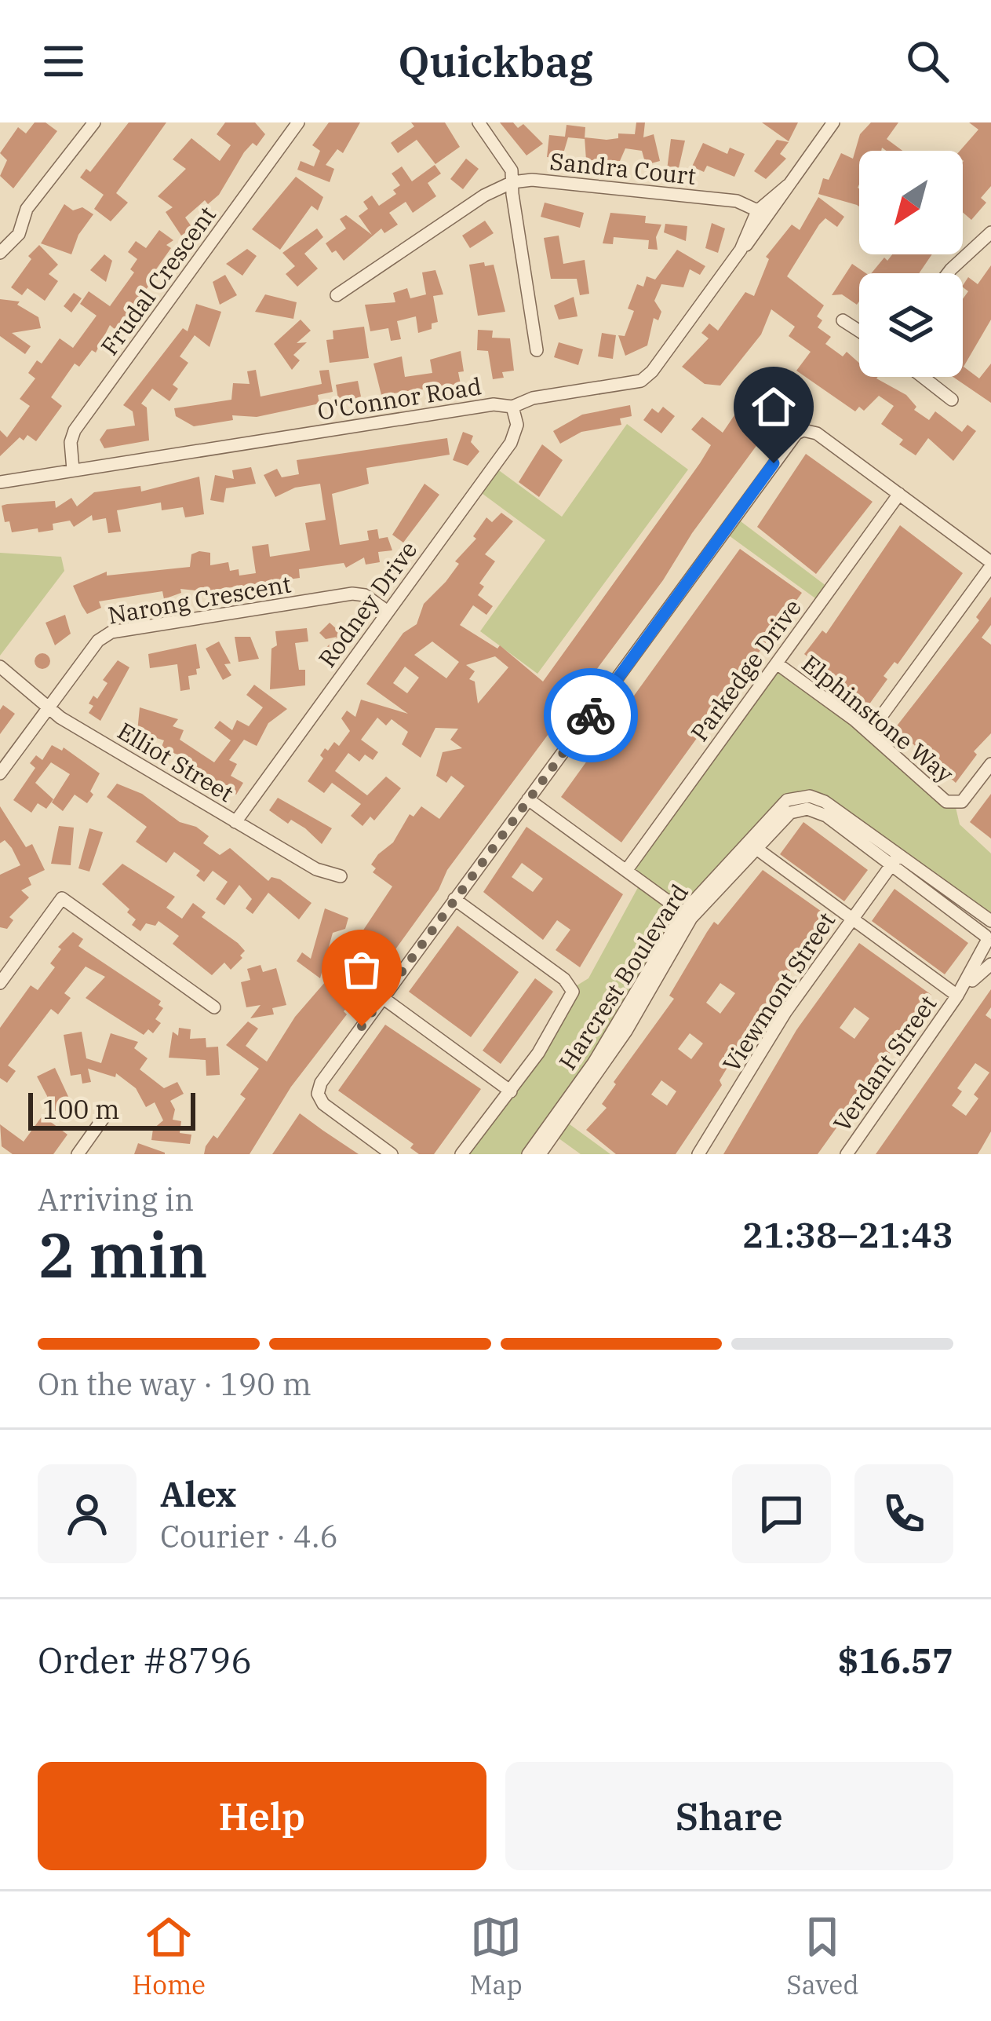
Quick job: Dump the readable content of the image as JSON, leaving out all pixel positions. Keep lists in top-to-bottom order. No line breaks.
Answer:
{"streets":{"street":["Sandra Court","Frudal Crescent","O'Connor Road","Narong Crescent","Rodney Drive","Parkedge Drive","Elphinstone Way","Elliot Street","Harcrest Boulevard","Viewmont Street","Verdant Street"]},"crossings":[["Sandra Court","O'Connor Road"],["Frudal Crescent","O'Connor Road"],["O'Connor Road","Rodney Drive"],["Narong Crescent","Rodney Drive"],["Narong Crescent","Elliot Street"],["Rodney Drive","Elliot Street"],["Parkedge Drive","Elphinstone Way"],["Harcrest Boulevard","Viewmont Street"],["Harcrest Boulevard","Verdant Street"]],"scale_bar":"100 m","north":"bottom left","page":{"header":"Quickbag","scale":"100 m","heading":["2 min","Arriving in","21:38–21:43"],"panel":["Alex","Courier · 4.6","Order #8796","$16.57"],"bar":"On the way · 190 m","buttons":["Help","Share"],"tabs":["Home","Map","Saved"]}}
